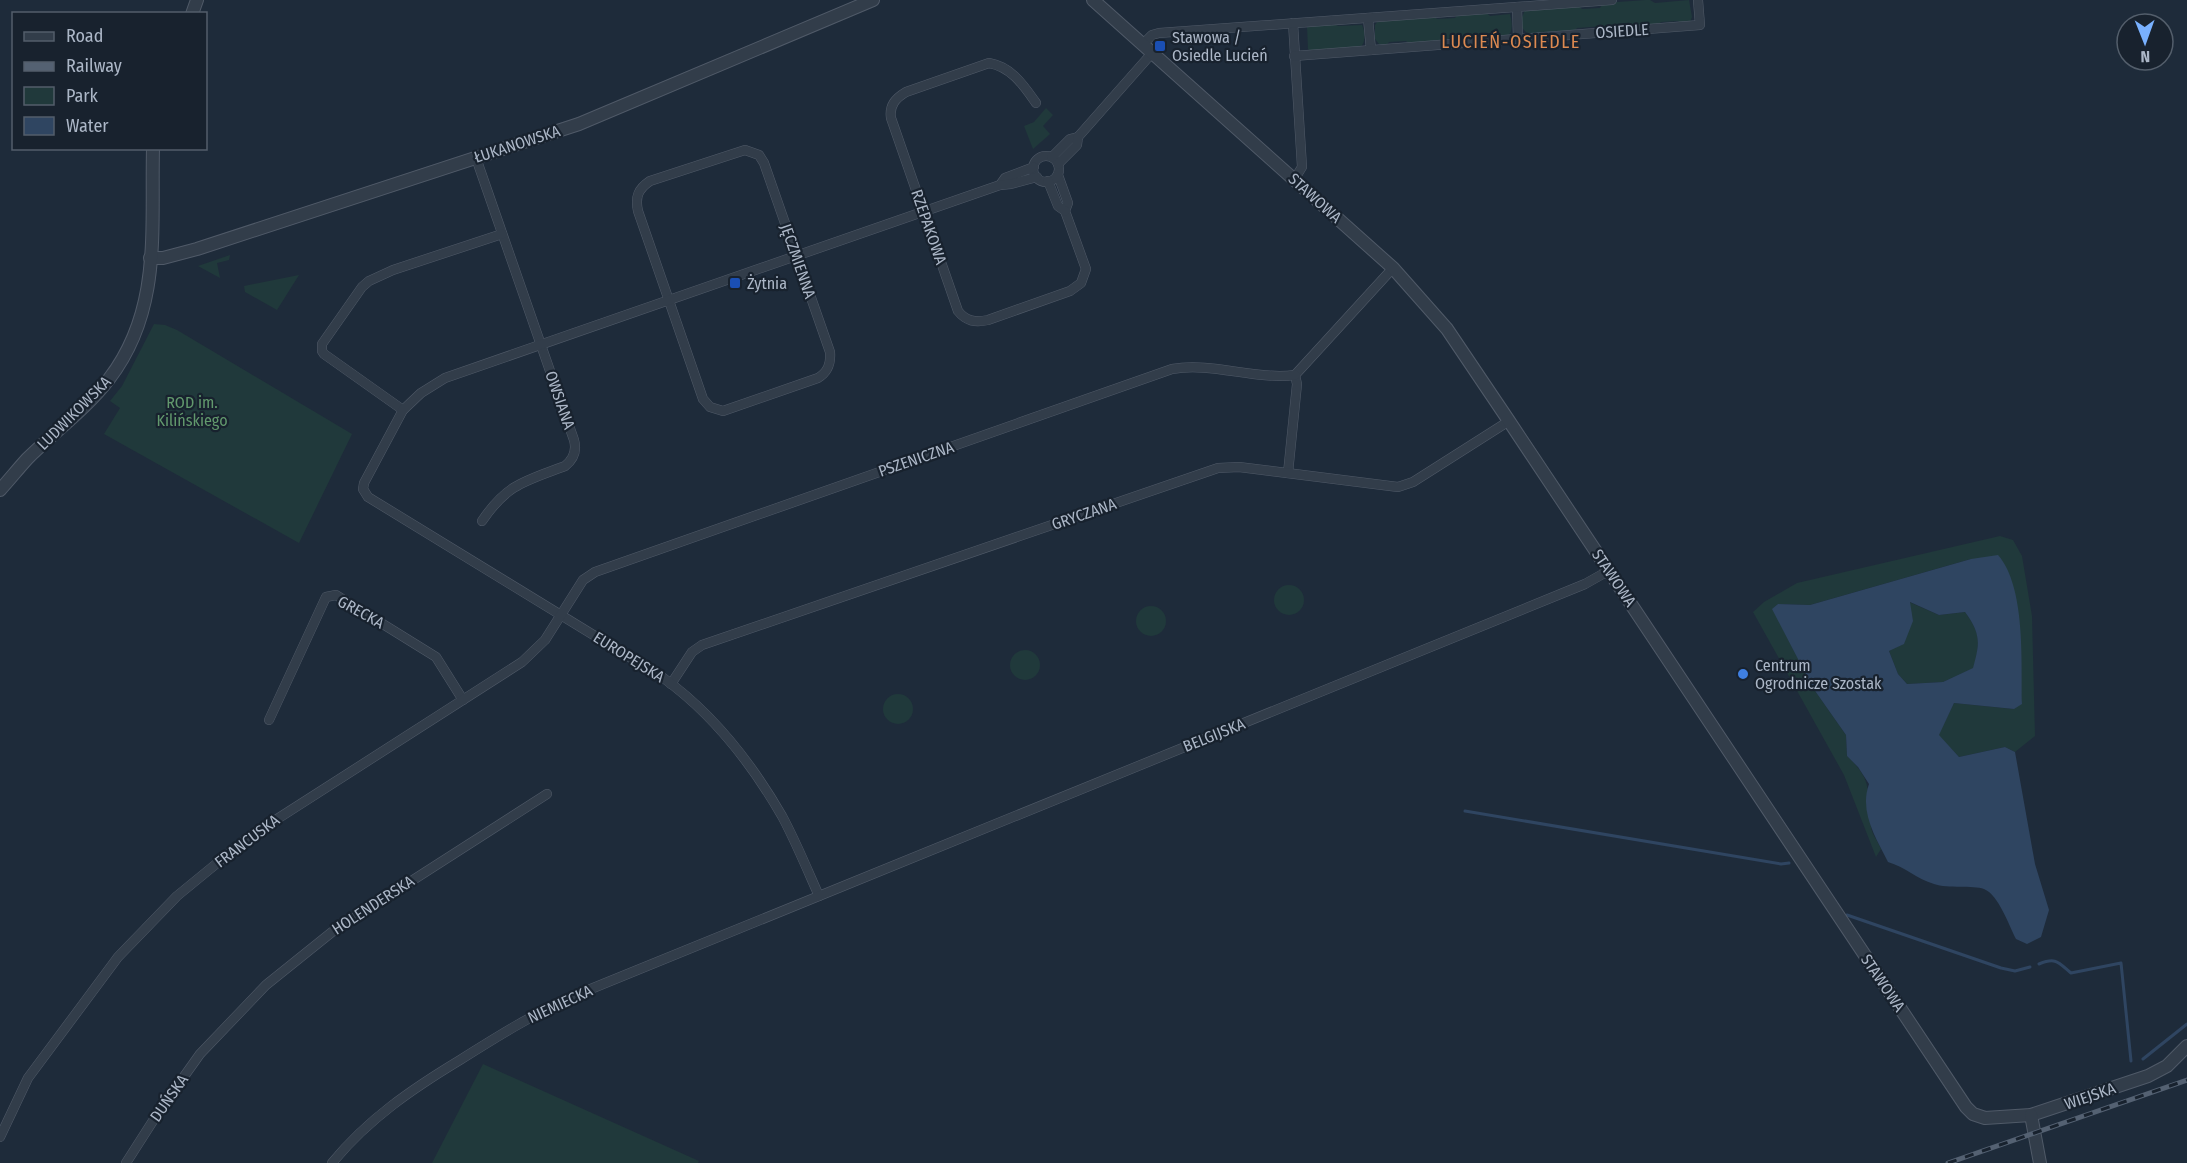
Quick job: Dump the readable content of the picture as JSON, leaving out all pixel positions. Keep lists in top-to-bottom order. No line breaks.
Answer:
{"streets":{"street":["OSIEDLE","ŁUKANOWSKA","STAWOWA","RZEPAKOWA","JĘCZMIENNA","OWSIANA","LUDWIKOWSKA","PSZENICZNA","GRYCZANA","GRECKA","EUROPEJSKA","BELGIJSKA","FRANCUSKA","HOLENDERSKA","NIEMIECKA","WIEJSKA","DUŃSKA"]},"crossings":[["ŁUKANOWSKA","OWSIANA"],["ŁUKANOWSKA","LUDWIKOWSKA"],["STAWOWA","GRYCZANA"],["STAWOWA","BELGIJSKA"],["STAWOWA","WIEJSKA"],["PSZENICZNA","EUROPEJSKA"],["PSZENICZNA","FRANCUSKA"],["GRYCZANA","EUROPEJSKA"],["GRECKA","FRANCUSKA"],["EUROPEJSKA","BELGIJSKA"],["EUROPEJSKA","FRANCUSKA"],["EUROPEJSKA","NIEMIECKA"],["BELGIJSKA","NIEMIECKA"],["HOLENDERSKA","DUŃSKA"]],"districts":["LUCIEŃ-OSIEDLE"],"parks":["ROD im. Kilińskiego"],"places":{"transit":["Stawowa / Osiedle Lucień","Żytnia"],"other":["Centrum Ogrodnicze Szostak"]},"legend":["Road","Railway","Park","Water"],"north":"bottom"}
